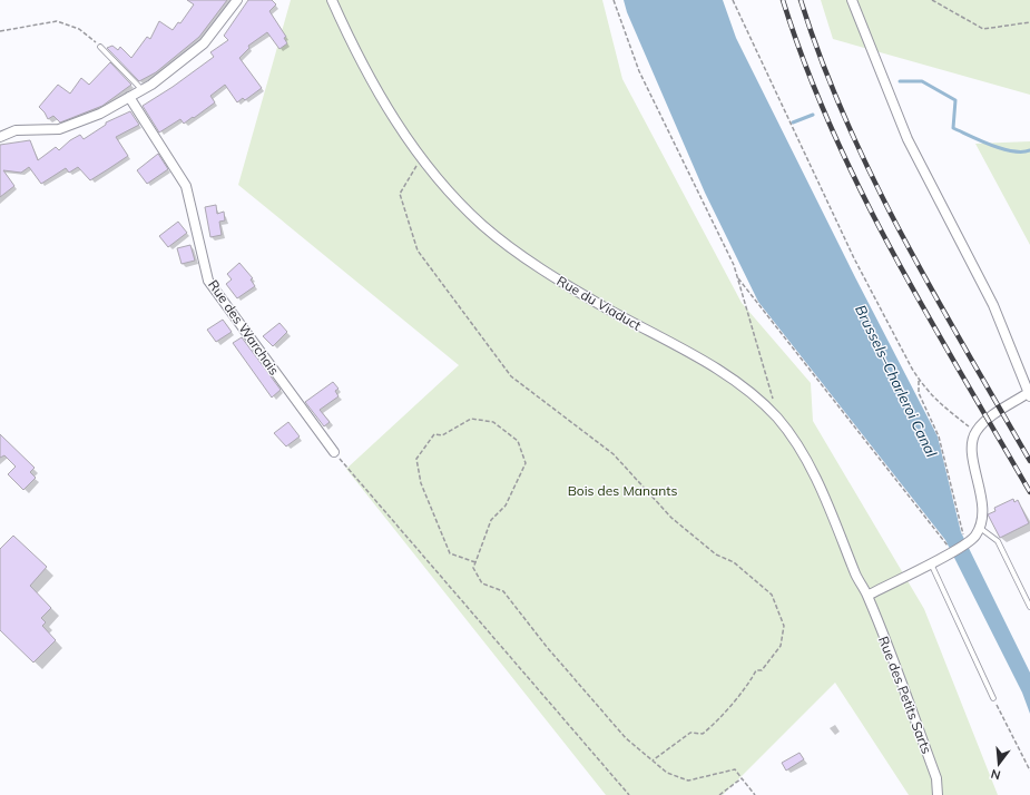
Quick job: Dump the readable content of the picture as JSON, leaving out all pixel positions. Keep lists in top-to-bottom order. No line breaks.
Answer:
{"streets":{"street":["Rue du Viaduct","Rue des Warchais","Rue des Petits Sarts"]},"crossings":[["Rue du Viaduct","Rue des Petits Sarts"]],"water":["Brussels–Charleroi Canal"],"parks":["Bois des Manants"],"north":"bottom"}
